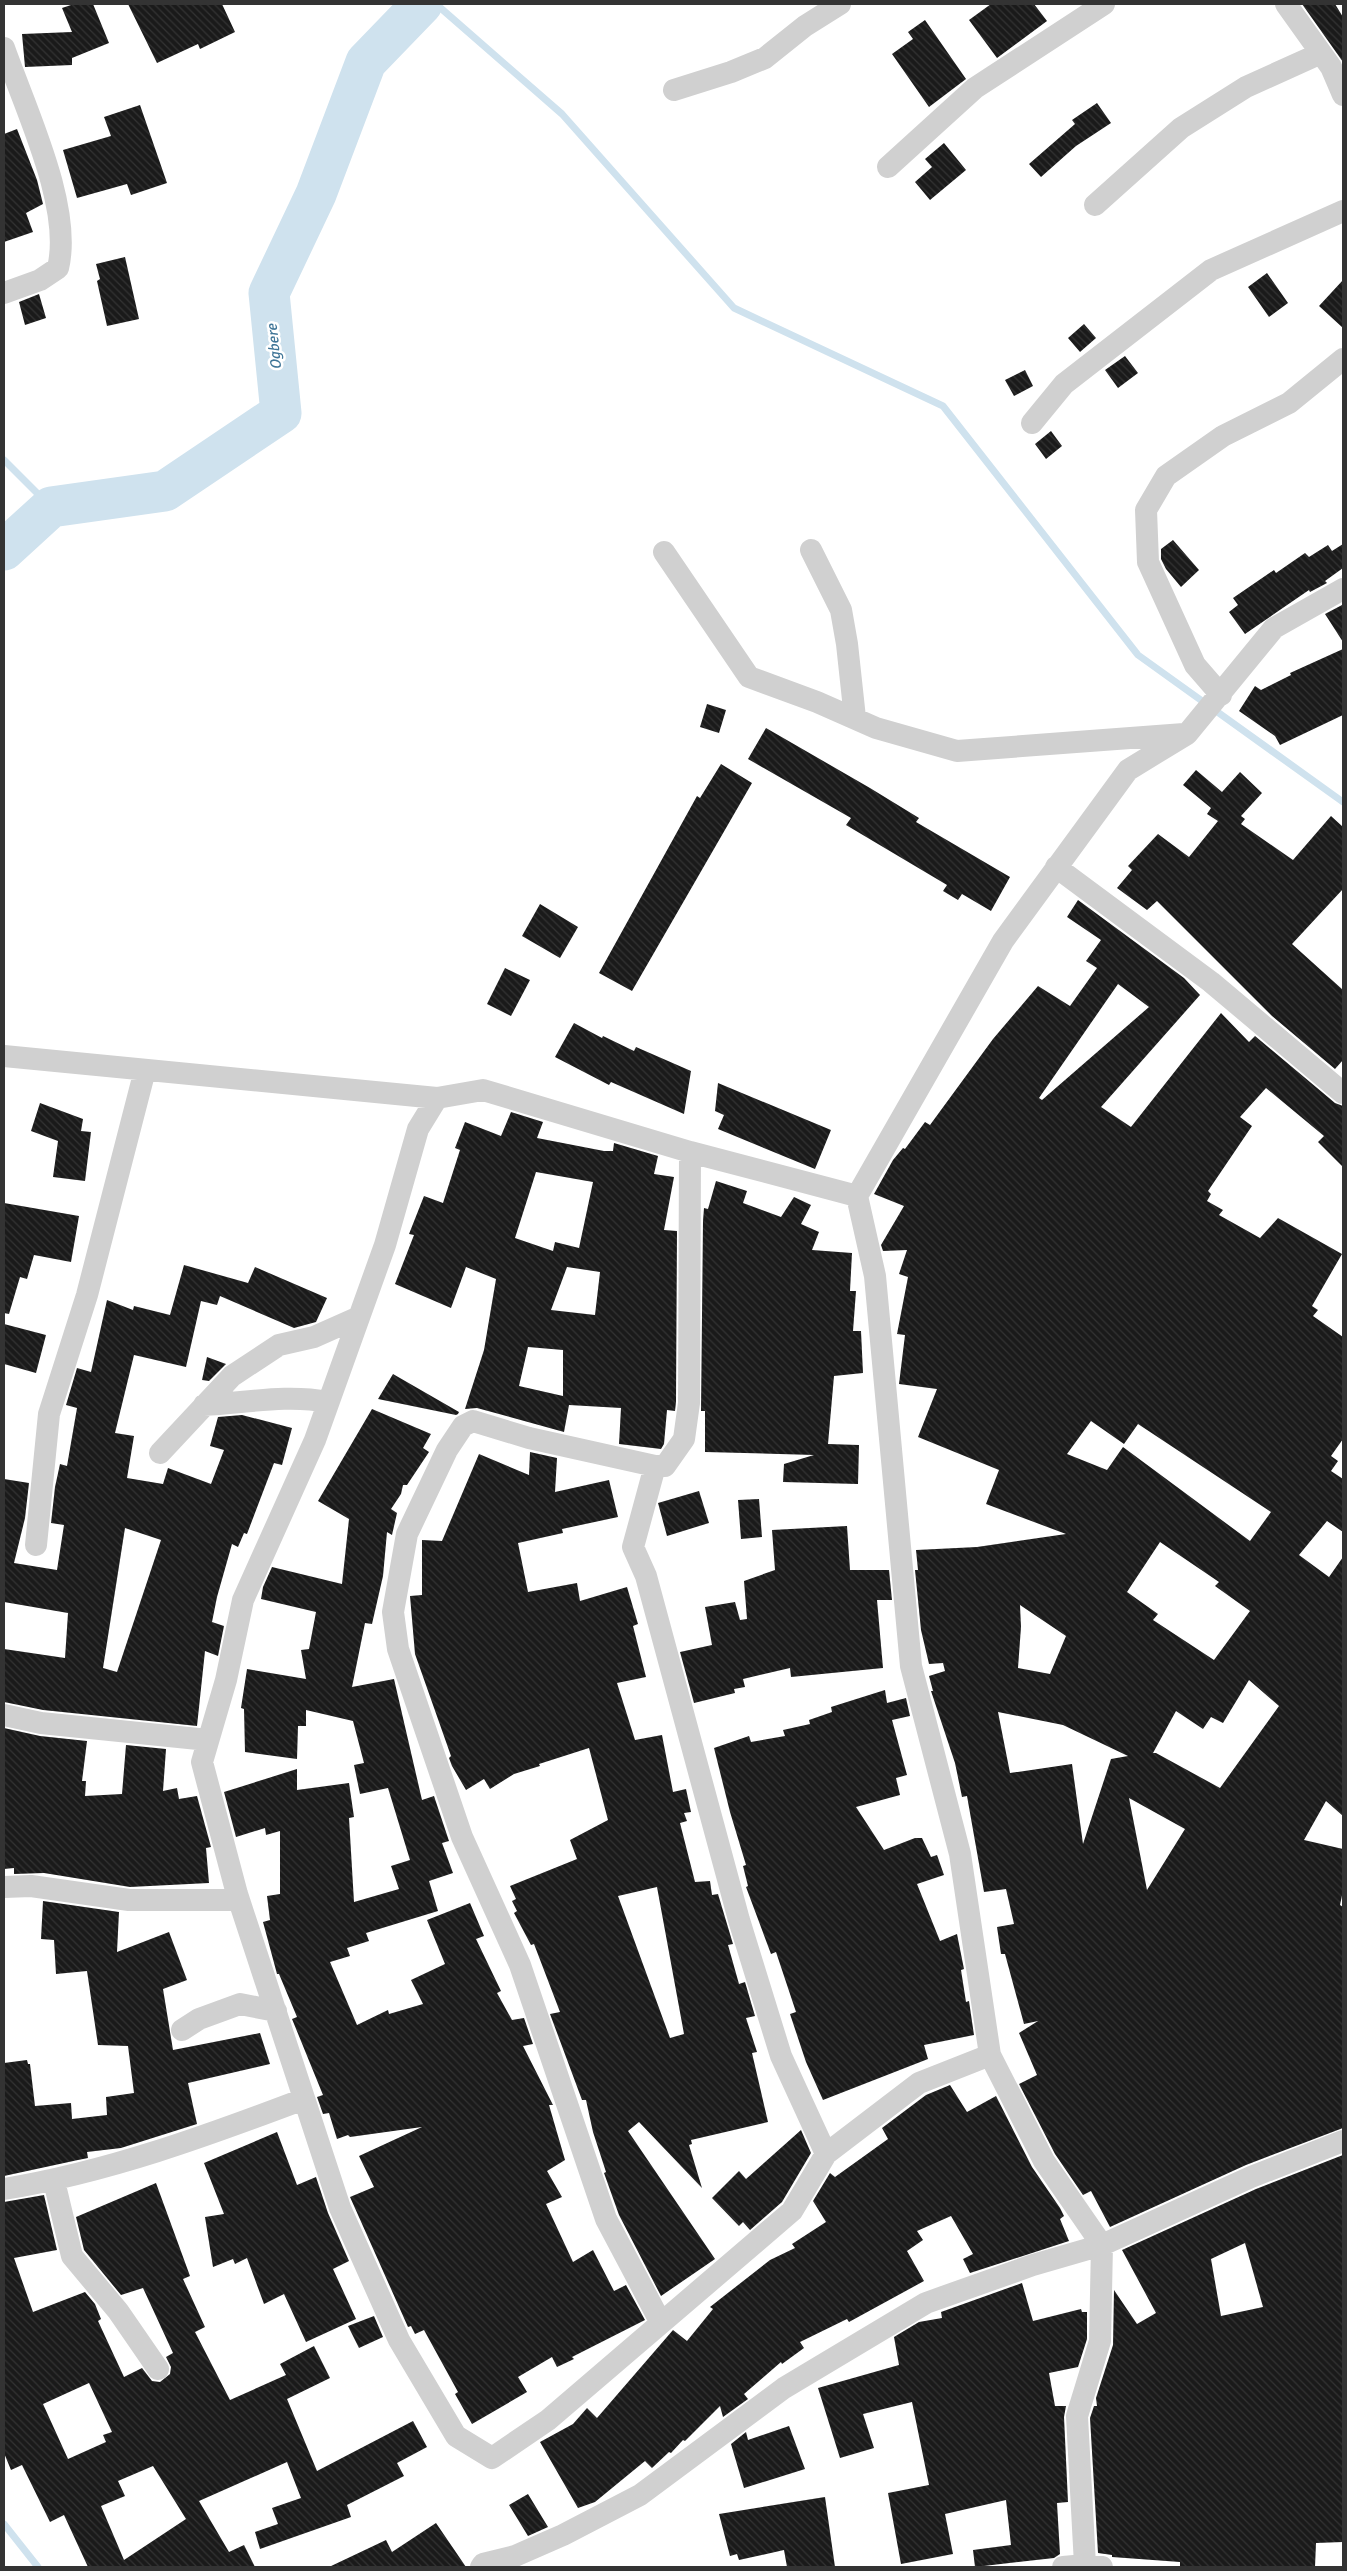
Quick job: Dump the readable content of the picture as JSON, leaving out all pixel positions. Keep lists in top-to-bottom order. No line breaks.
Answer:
{"water":["Ogbere"]}
